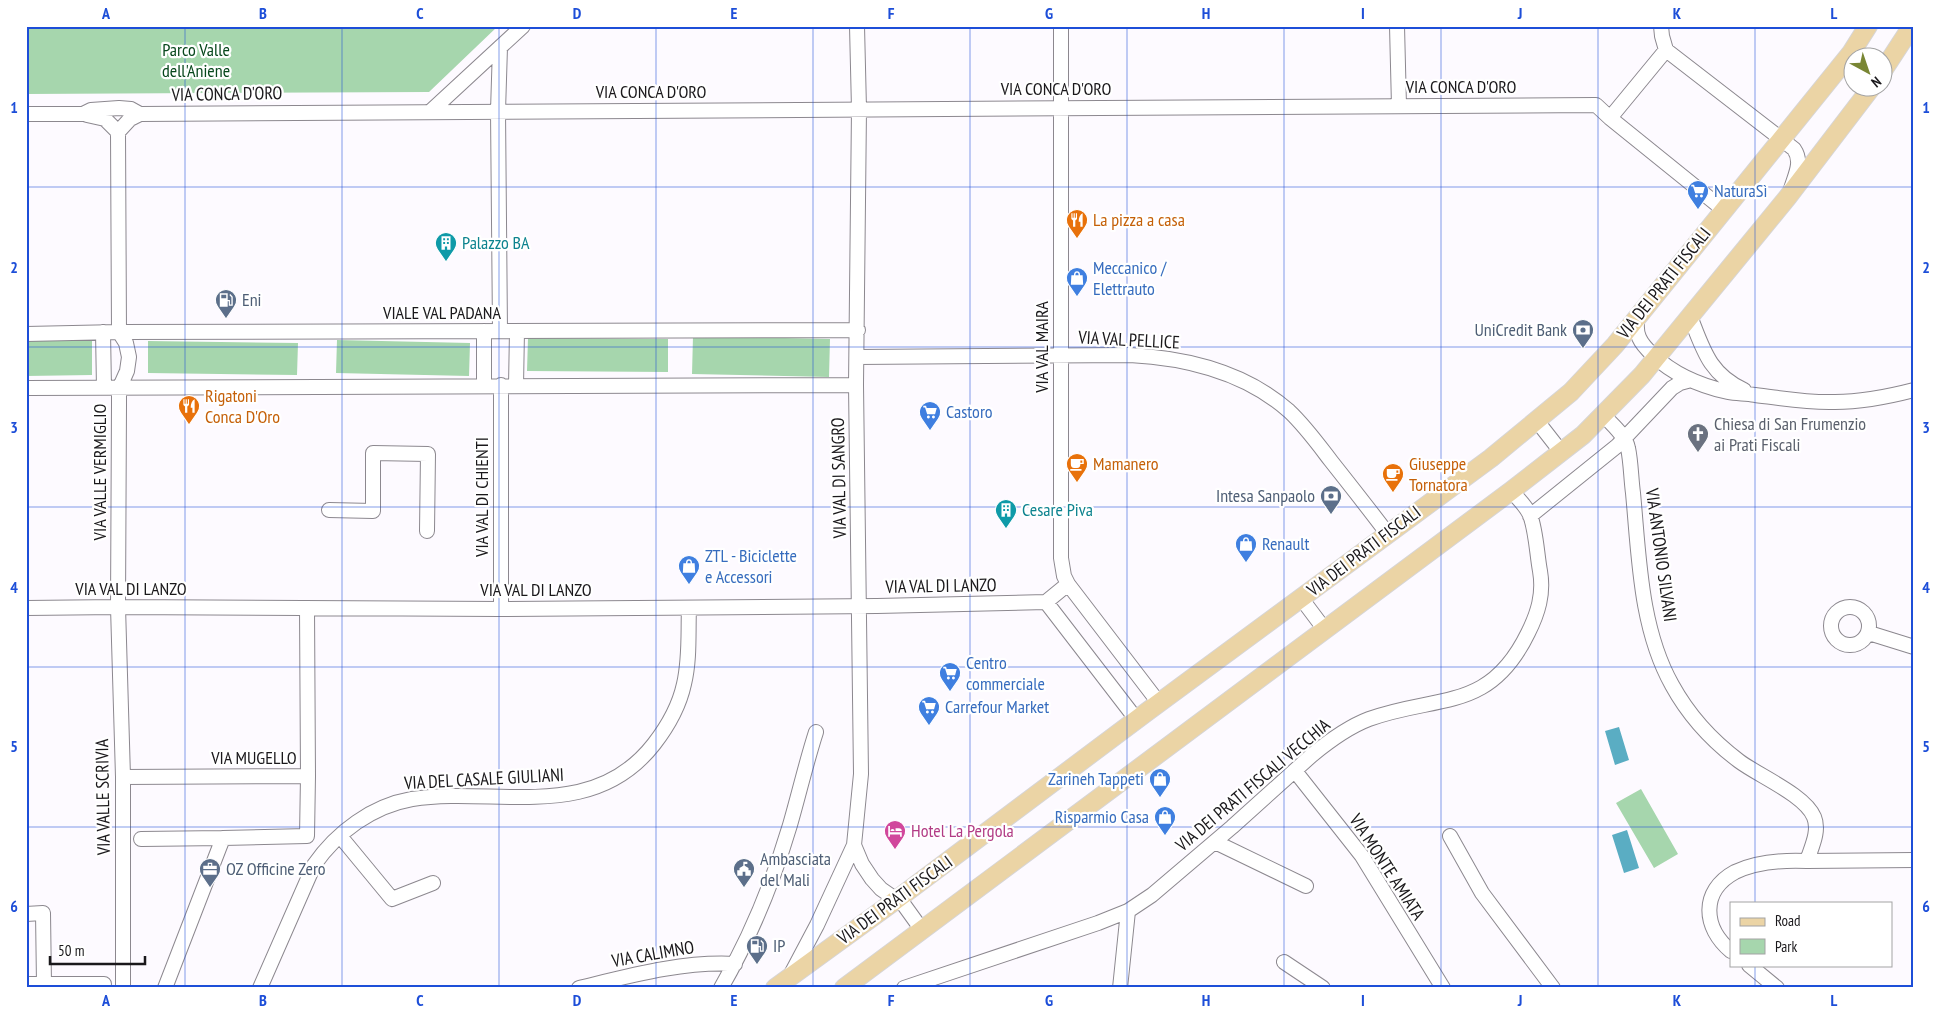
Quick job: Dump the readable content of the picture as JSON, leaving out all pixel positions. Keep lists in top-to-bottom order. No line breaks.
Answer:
{"streets":{"main road":["VIA DEI PRATI FISCALI"],"street":["VIA CONCA D'ORO","VIALE VAL PADANA","VIA VAL PELLICE","VIA VAL MAIRA","VIA VALLE VERMIGLIO","VIA VAL DI SANGRO","VIA VAL DI CHIENTI","VIA ANTONIO SILVANI","VIA VAL DI LANZO","VIA MUGELLO","VIA DEL CASALE GIULIANI","VIA DEI PRATI FISCALI VECCHIA","VIA VALLE SCRIVIA","VIA MONTE AMIATA","VIA CALIMNO"]},"crossings":[["VIA CONCA D'ORO","VIA DEI PRATI FISCALI"],["VIA CONCA D'ORO","VIA VAL MAIRA"],["VIA CONCA D'ORO","VIA VAL DI SANGRO"],["VIA DEI PRATI FISCALI","VIA VAL PELLICE"],["VIA DEI PRATI FISCALI","VIA VAL MAIRA"],["VIALE VAL PADANA","VIA VALLE VERMIGLIO"],["VIALE VAL PADANA","VIA VAL DI SANGRO"],["VIA VAL PELLICE","VIA VAL MAIRA"],["VIA VAL PELLICE","VIA VAL DI SANGRO"],["VIA VALLE VERMIGLIO","VIA VAL DI LANZO"],["VIA VALLE VERMIGLIO","VIA VALLE SCRIVIA"],["VIA VAL DI SANGRO","VIA VAL DI LANZO"],["VIA VAL DI CHIENTI","VIA VAL DI LANZO"],["VIA VAL DI LANZO","VIA MUGELLO"],["VIA VAL DI LANZO","VIA DEL CASALE GIULIANI"],["VIA VAL DI LANZO","VIA VALLE SCRIVIA"],["VIA MUGELLO","VIA VALLE SCRIVIA"],["VIA DEI PRATI FISCALI VECCHIA","VIA MONTE AMIATA"]],"parks":["Parco Valle dell'Aniene"],"places":{"supermarket":["NaturaSì","Castoro","Centro commerciale","Carrefour Market"],"restaurant":["La pizza a casa","Rigatoni Conca D'Oro"],"building":["Palazzo BA","Cesare Piva"],"shop":["Meccanico / Elettrauto","Renault","ZTL - Biciclette e Accessori","Zarineh Tappeti","Risparmio Casa"],"fuel station":["Eni","IP"],"bank":["UniCredit Bank","Intesa Sanpaolo"],"church":["Chiesa di San Frumenzio ai Prati Fiscali"],"cafe":["Mamanero","Giuseppe Tornatora"],"hotel":["Hotel La Pergola"],"office":["OZ Officine Zero"],"public building":["Ambasciata del Mali"]},"legend":["Road","Park"],"scale_bar":"50 m","north":"bottom right","grid":{"columns":["A","B","C","D","E","F","G","H","I","J","K","L"],"rows":["1","2","3","4","5","6"]}}
